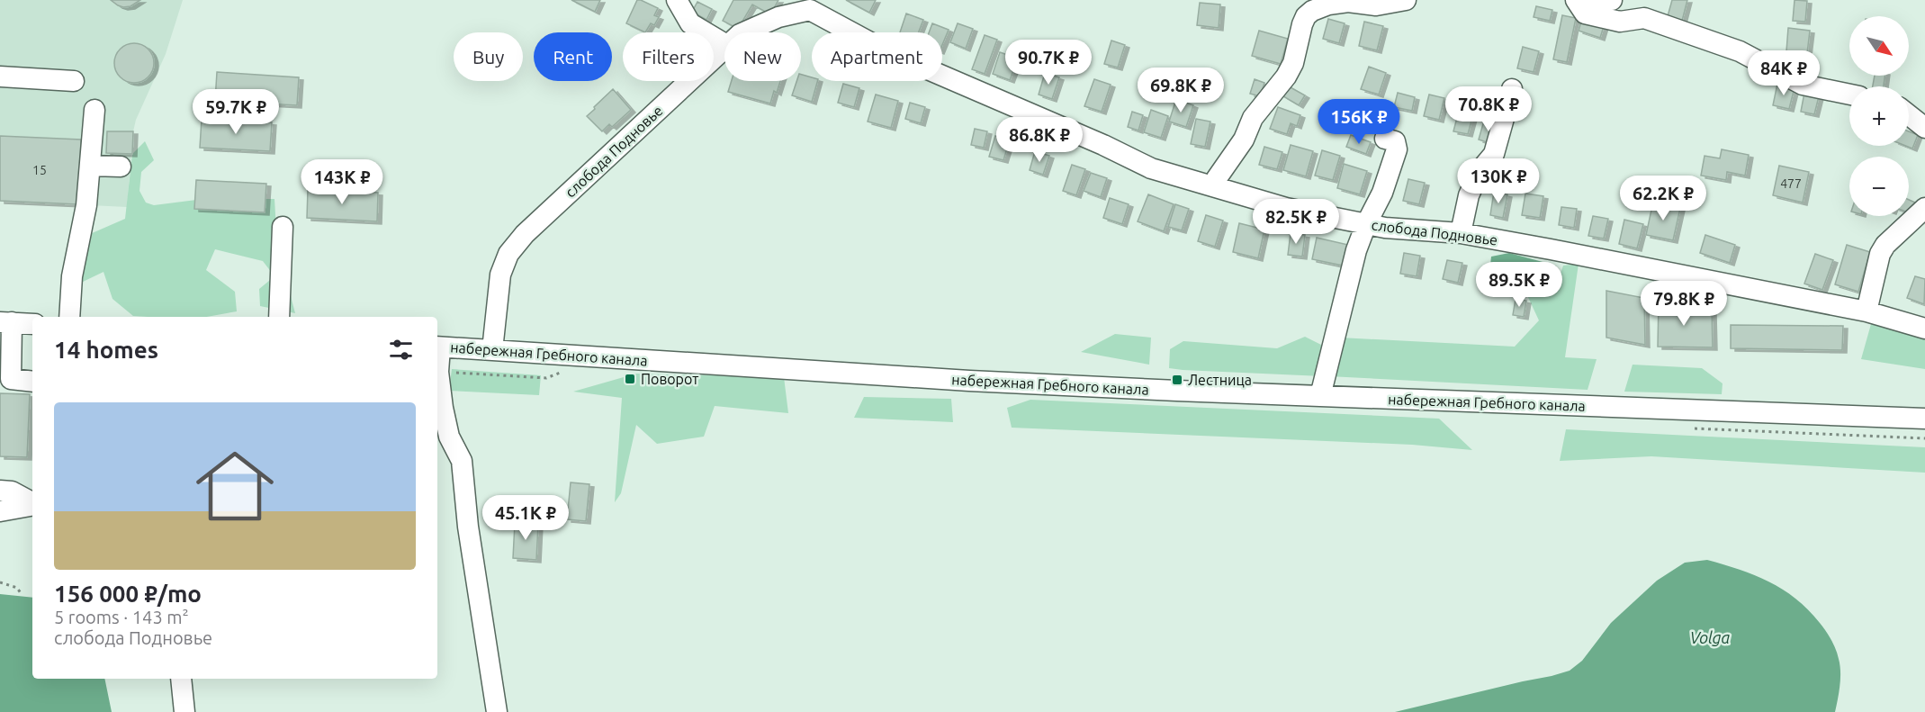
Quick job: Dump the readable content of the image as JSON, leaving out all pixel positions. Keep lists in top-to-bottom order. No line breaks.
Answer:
{"streets":{"street":["слобода Подновье","набережная Гребного канала"]},"crossings":[["слобода Подновье","набережная Гребного канала"]],"water":["Volga"],"places":{"transit":["Поворот","Лестница"]},"house_numbers":["15","477"],"north":"bottom right","page":{"map_buttons":["+","−"],"chip":["Buy","Rent","Filters","New","Apartment"],"price":["90.7K ₽","84K ₽","69.8K ₽","70.8K ₽","59.7K ₽","156K ₽","86.8K ₽","130K ₽","143K ₽","62.2K ₽","82.5K ₽","89.5K ₽","79.8K ₽","45.1K ₽"],"heading":"14 homes","list":[{"name":"156 000 ₽/mo","note":"5 rooms · 143 m² · слобода Подновье"}]}}
